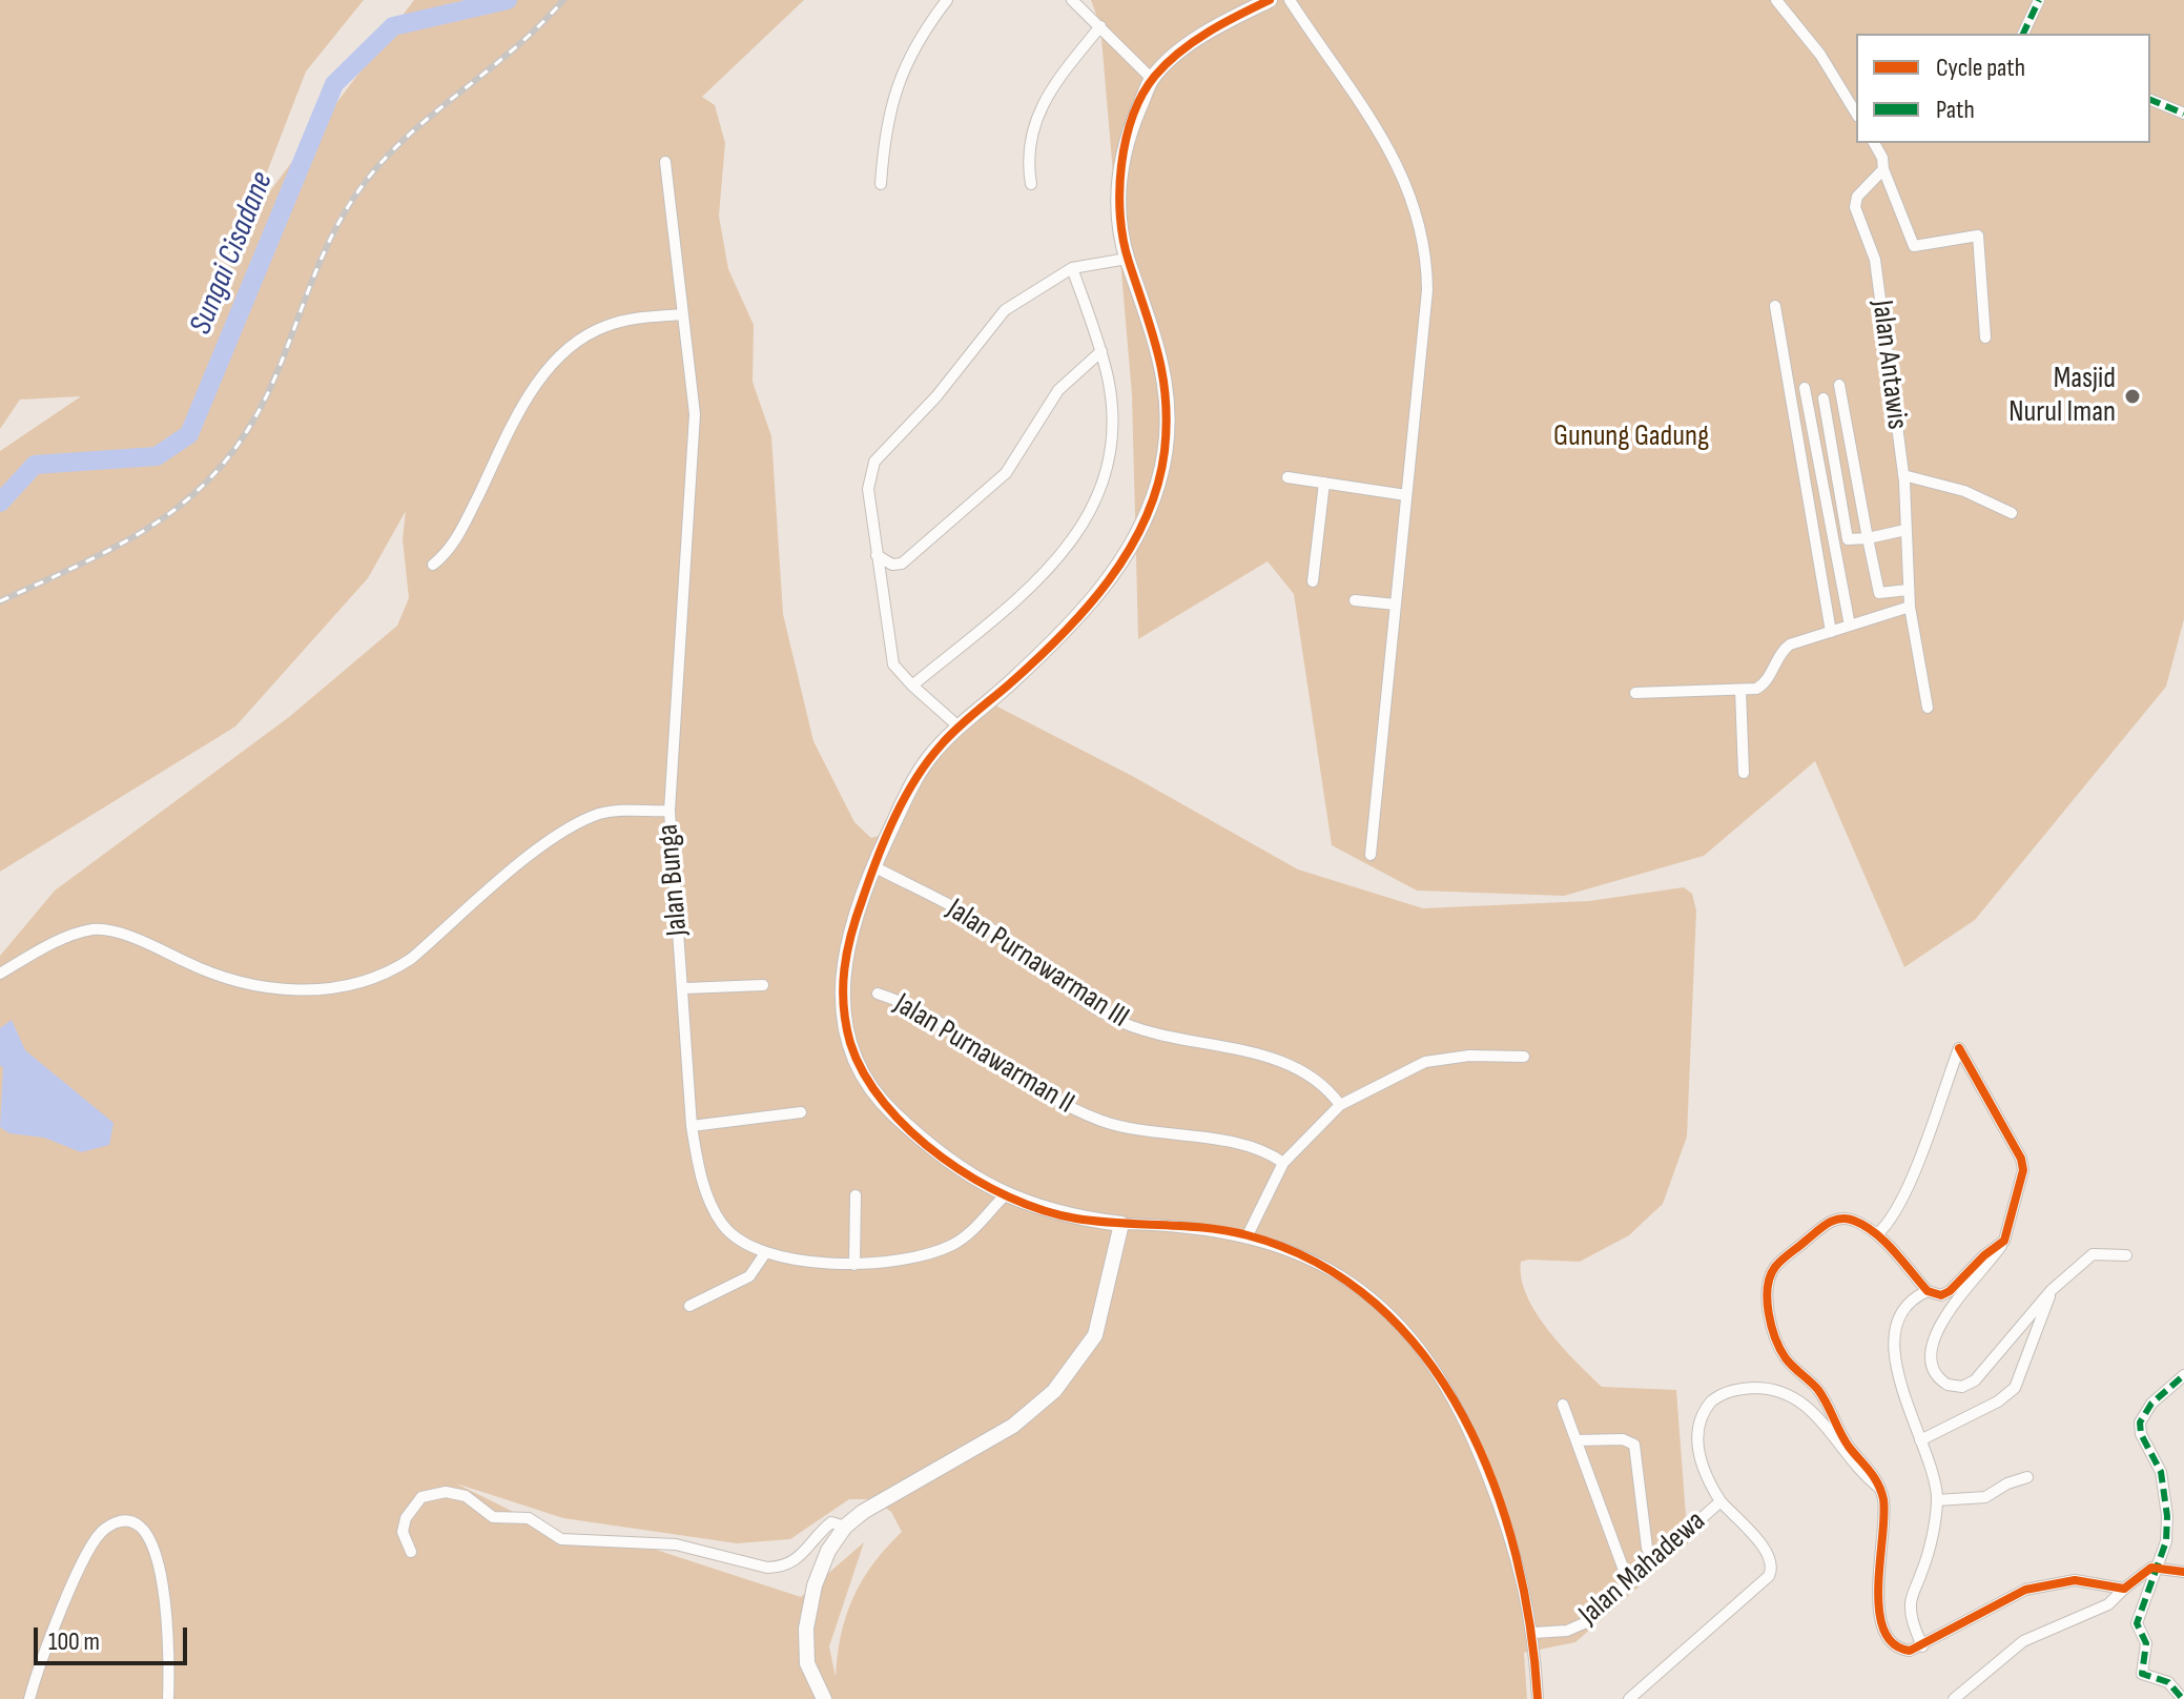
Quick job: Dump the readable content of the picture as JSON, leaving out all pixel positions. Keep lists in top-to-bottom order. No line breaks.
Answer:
{"streets":{"street":["Jalan Antawis","Jalan Bunga","Jalan Purnawarman III","Jalan Purnawarman II","Jalan Mahadewa"]},"water":["Sungai Cisadane"],"parks":["Gunung Gadung"],"places":["Masjid Nurul Iman"],"legend":["Cycle path","Path"],"scale_bar":"100 m"}
